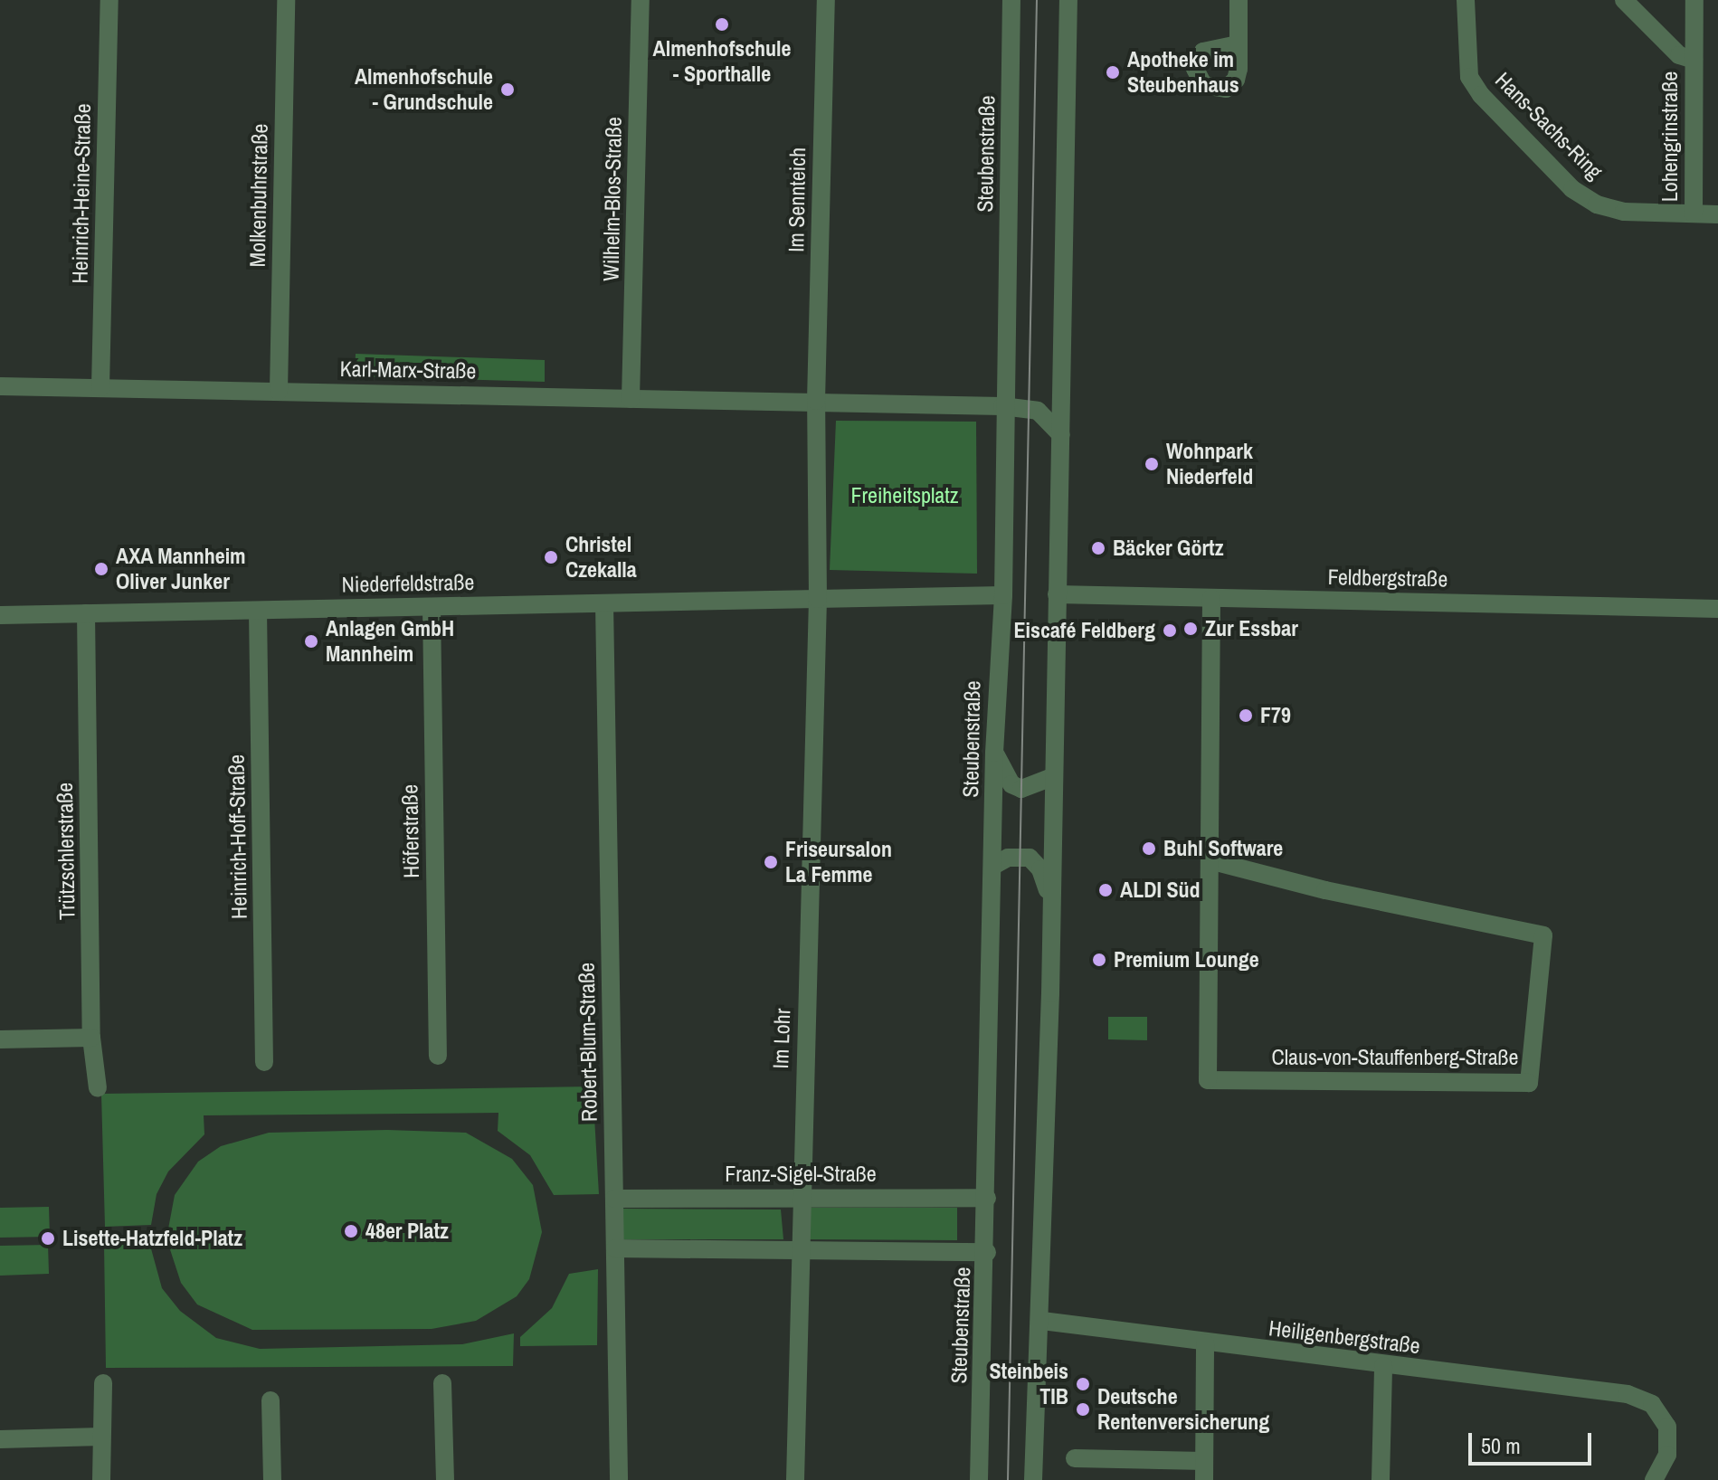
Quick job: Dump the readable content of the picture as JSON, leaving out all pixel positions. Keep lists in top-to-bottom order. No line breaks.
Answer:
{"streets":{"street":["Hans-Sachs-Ring","Lohengrinstraße","Steubenstraße","Heinrich-Heine-Straße","Molkenbuhrstraße","Wilhelm-Blos-Straße","Im Sennteich","Karl-Marx-Straße","Feldbergstraße","Niederfeldstraße","Höferstraße","Heinrich-Hoff-Straße","Trützschlerstraße","Im Lohr","Robert-Blum-Straße","Claus-von-Stauffenberg-Straße","Franz-Sigel-Straße","Heiligenbergstraße"]},"crossings":[["Hans-Sachs-Ring","Lohengrinstraße"],["Steubenstraße","Franz-Sigel-Straße"],["Heinrich-Heine-Straße","Karl-Marx-Straße"],["Molkenbuhrstraße","Karl-Marx-Straße"],["Wilhelm-Blos-Straße","Karl-Marx-Straße"],["Im Sennteich","Karl-Marx-Straße"],["Feldbergstraße","Claus-von-Stauffenberg-Straße"],["Niederfeldstraße","Höferstraße"],["Niederfeldstraße","Heinrich-Hoff-Straße"],["Niederfeldstraße","Trützschlerstraße"],["Niederfeldstraße","Im Lohr"],["Niederfeldstraße","Robert-Blum-Straße"],["Im Lohr","Franz-Sigel-Straße"],["Robert-Blum-Straße","Franz-Sigel-Straße"]],"parks":["Freiheitsplatz"],"places":["Almenhofschule - Sporthalle","Apotheke im Steubenhaus","Almenhofschule - Grundschule","Wohnpark Niederfeld","Bäcker Görtz","Christel Czekalla","AXA Mannheim Oliver Junker","Zur Essbar","Eiscafé Feldberg","Anlagen GmbH Mannheim","F79","Buhl Software","Friseursalon La Femme","ALDI Süd","Premium Lounge","48er Platz","Lisette-Hatzfeld-Platz","Steinbeis TIB","Deutsche Rentenversicherung"],"scale_bar":"50 m"}
